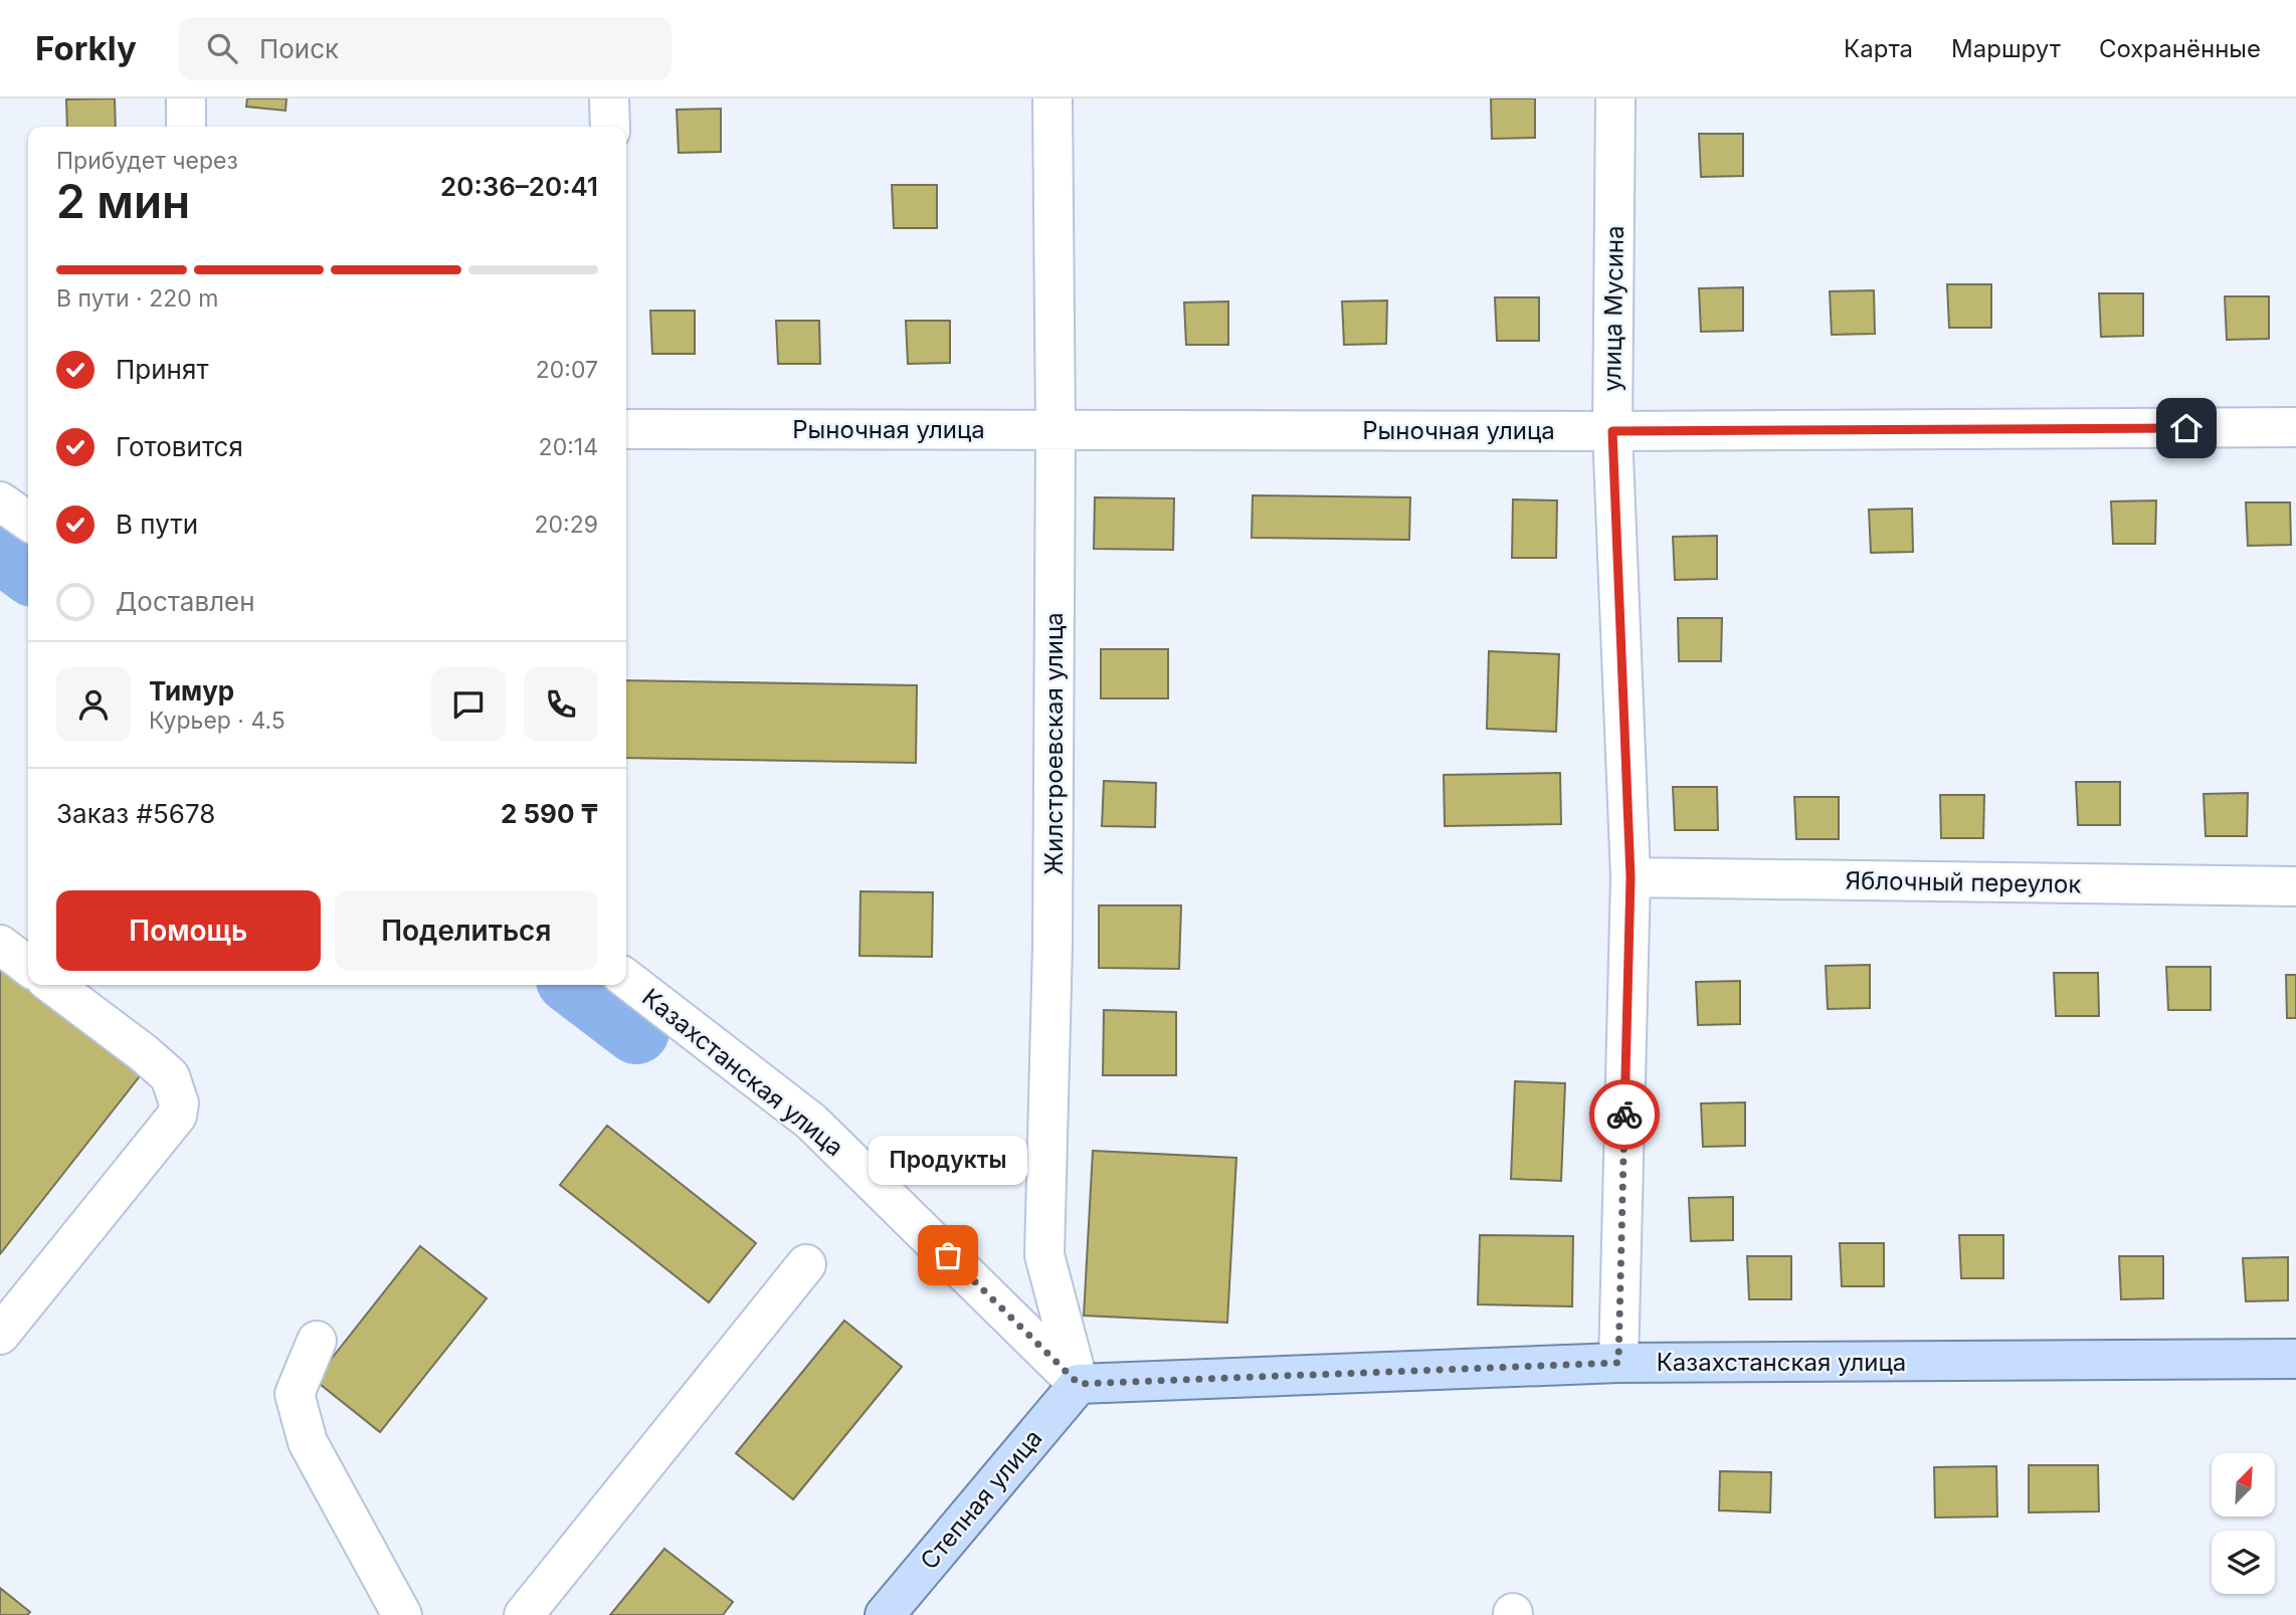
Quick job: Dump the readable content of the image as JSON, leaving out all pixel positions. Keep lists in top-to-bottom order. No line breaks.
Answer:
{"streets":{"main road":["Казахстанская улица","Степная улица"],"street":["улица Мусина","Рыночная улица","Жилстроевская улица","Яблочный переулок"]},"crossings":[["улица Мусина","Рыночная улица"],["улица Мусина","Яблочный переулок"],["улица Мусина","Казахстанская улица"],["Рыночная улица","Жилстроевская улица"],["Жилстроевская улица","Казахстанская улица"],["Жилстроевская улица","Степная улица"],["Казахстанская улица","Степная улица"]],"places":["Продукты"],"north":"top right","page":{"header":"Forkly","search":"Поиск","nav":["Карта","Маршрут","Сохранённые"],"heading":["2 мин","Прибудет через","20:36–20:41"],"panel":["Тимур","Курьер · 4.5","Заказ #5678","2 590 ₸"],"bar":"В пути · 220 m","list":[["Принят","20:07"],["Готовится","20:14"],["В пути","20:29"],"Доставлен"],"buttons":["Помощь","Поделиться"],"bubble":"Продукты"}}
